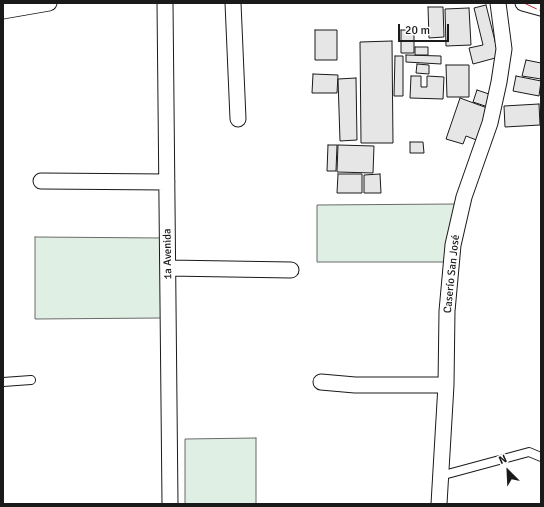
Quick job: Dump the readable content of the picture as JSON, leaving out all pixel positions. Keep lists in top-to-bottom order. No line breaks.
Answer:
{"streets":{"street":["1a Avenida","Caserío San José"]},"scale_bar":"20 m","north":"top left"}
